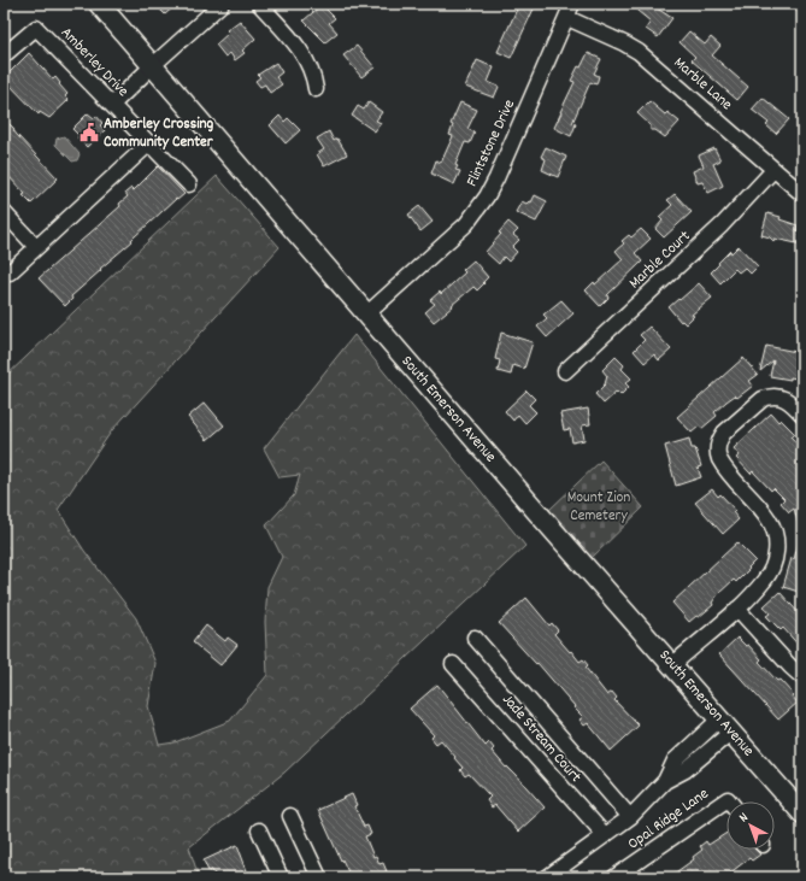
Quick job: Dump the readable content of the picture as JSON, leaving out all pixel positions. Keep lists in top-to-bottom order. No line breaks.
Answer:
{"streets":{"main road":["South Emerson Avenue"],"street":["Amberley Drive","Marble Lane","Flintstone Drive","Marble Court","Jade Stream Court","Opal Ridge Lane"]},"crossings":[["Marble Lane","Flintstone Drive"],["Marble Lane","Marble Court"],["Flintstone Drive","South Emerson Avenue"]],"parks":["Mount Zion Cemetery"],"places":{"public building":["Amberley Crossing Community Center"]},"north":"top left"}
